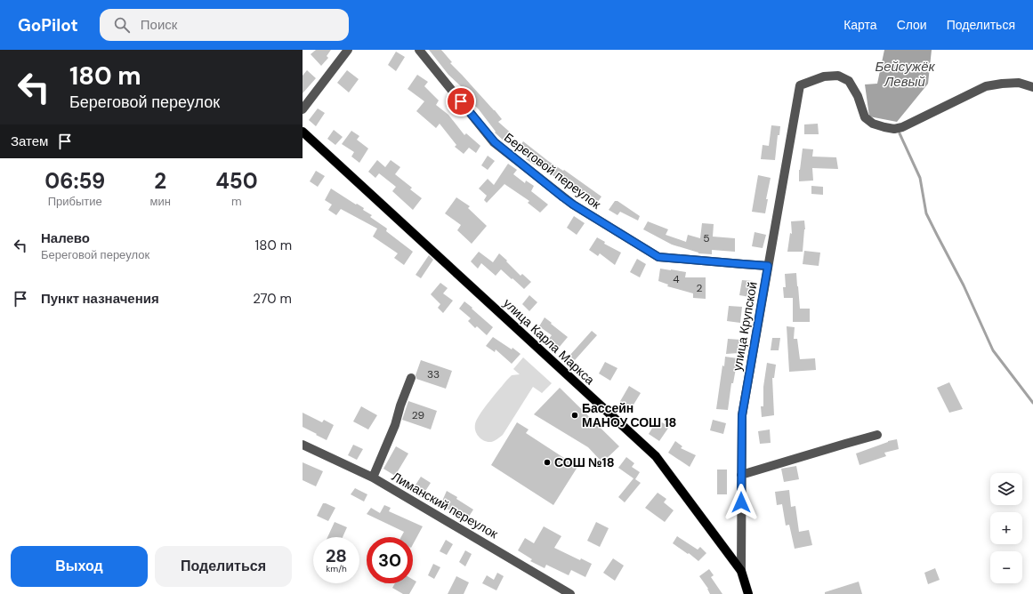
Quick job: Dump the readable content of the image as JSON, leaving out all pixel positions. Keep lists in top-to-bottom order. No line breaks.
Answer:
{"streets":{"main road":["улица Карла Маркса"],"street":["Береговой переулок","улица Крупской","Лиманский переулок"]},"crossings":[["Береговой переулок","улица Крупской"],["улица Крупской","улица Карла Маркса"]],"water":["Бейсужёк Левый"],"places":["Бассейн МАНОУ СОШ 18","СОШ №18"],"house_numbers":["5","4","2","33","29"],"page":{"header":"GoPilot","search":"Поиск","nav":["Карта","Слои","Поделиться"],"turn":["180 m","Береговой переулок"],"then":"Затем","eta":["06:59","Прибытие","2","мин","450","m"],"list":[{"name":"Налево","note":"Береговой переулок","value":"180 m"},{"name":"Пункт назначения","value":"270 m"}],"map_buttons":["+","−"],"speed":"28 km/h","limit":"30","buttons":["Выход","Поделиться"]}}
